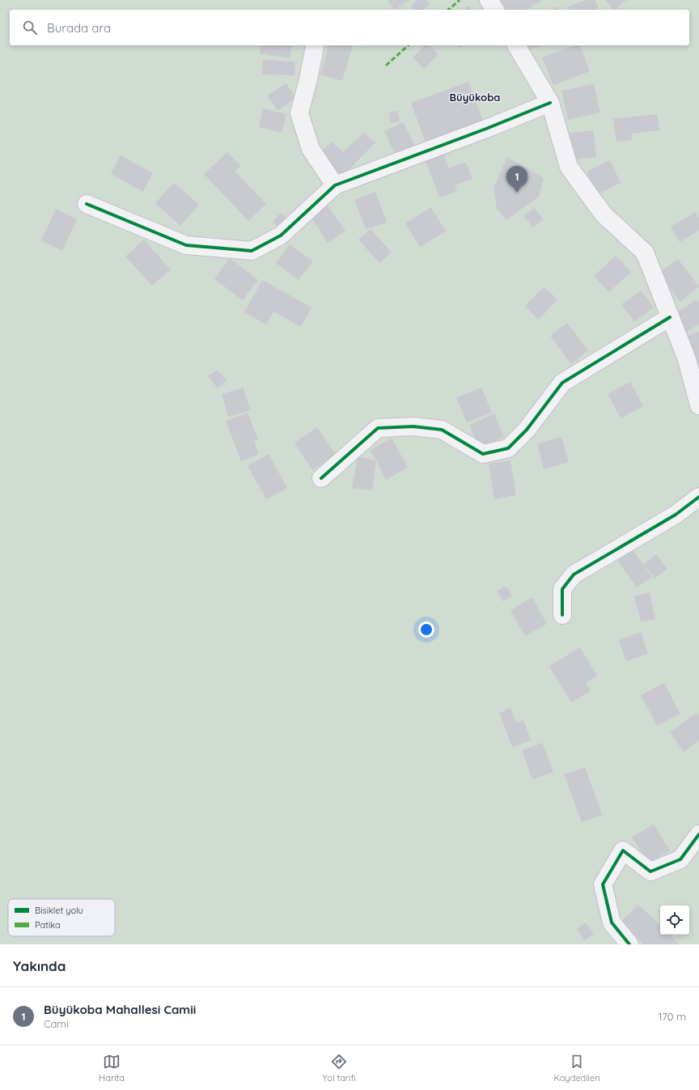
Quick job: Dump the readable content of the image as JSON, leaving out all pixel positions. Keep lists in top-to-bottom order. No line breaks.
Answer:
{"districts":["Büyükoba"],"legend":["Bisiklet yolu","Patika"],"page":{"search":"Burada ara","pins":"1","heading":"Yakında","list":[{"mark":"1","name":"Büyükoba Mahallesi Camii","note":"Cami","value":"170 m"}],"nav":["Harita","Yol tarifi","Kaydedilen"]}}
